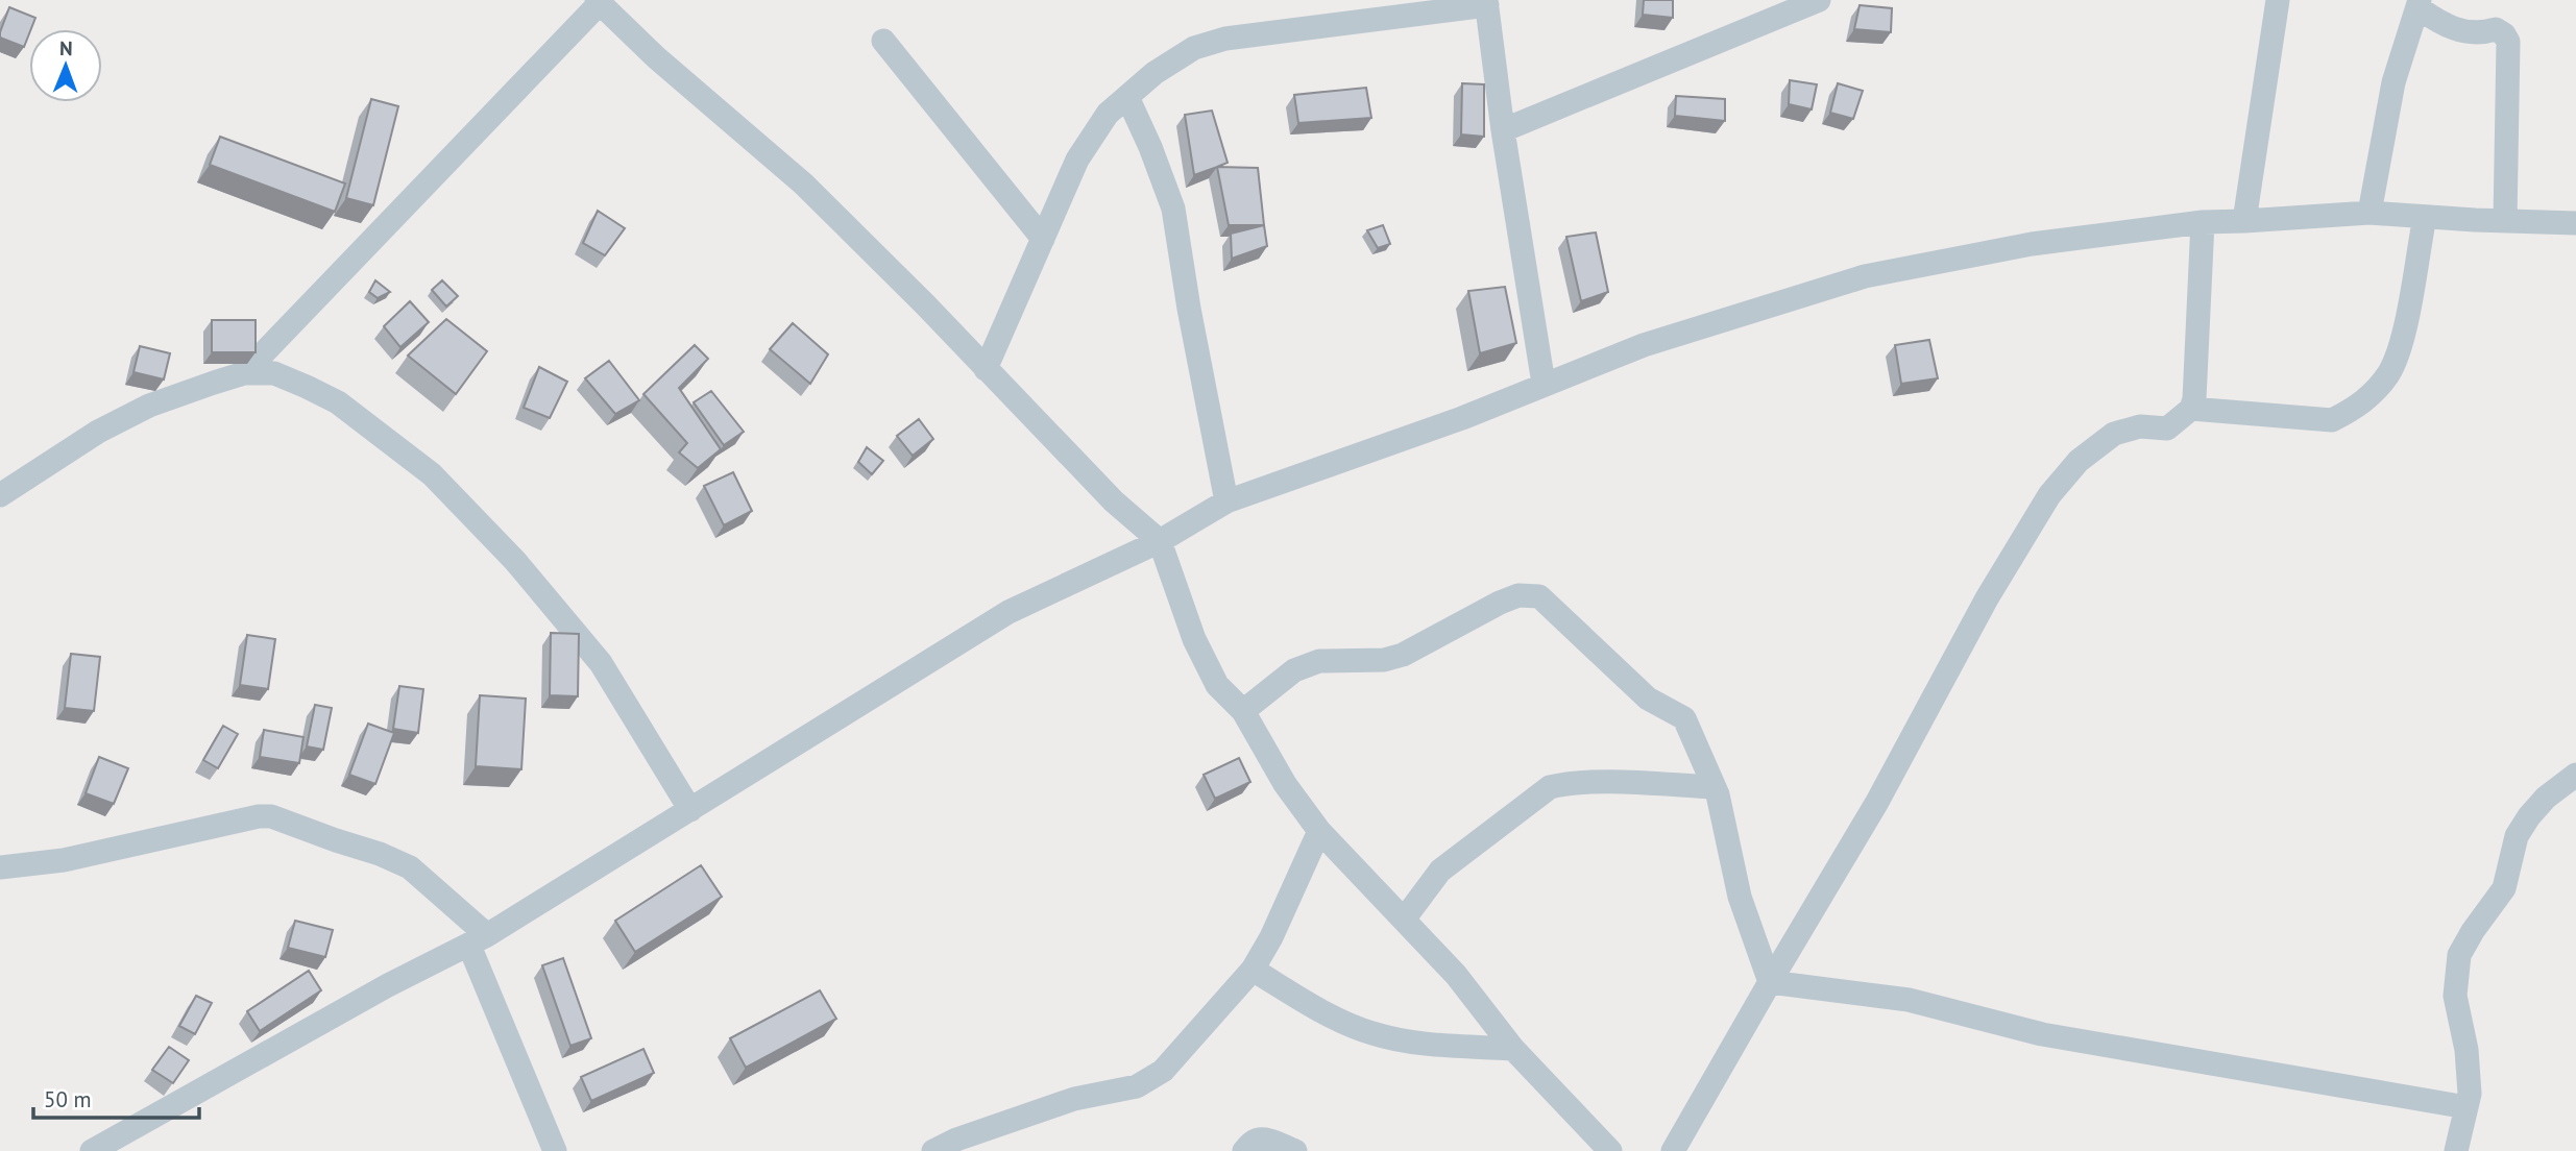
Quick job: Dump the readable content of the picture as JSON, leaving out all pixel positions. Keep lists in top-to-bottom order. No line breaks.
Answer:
{"scale_bar":"50 m","north":"top"}
